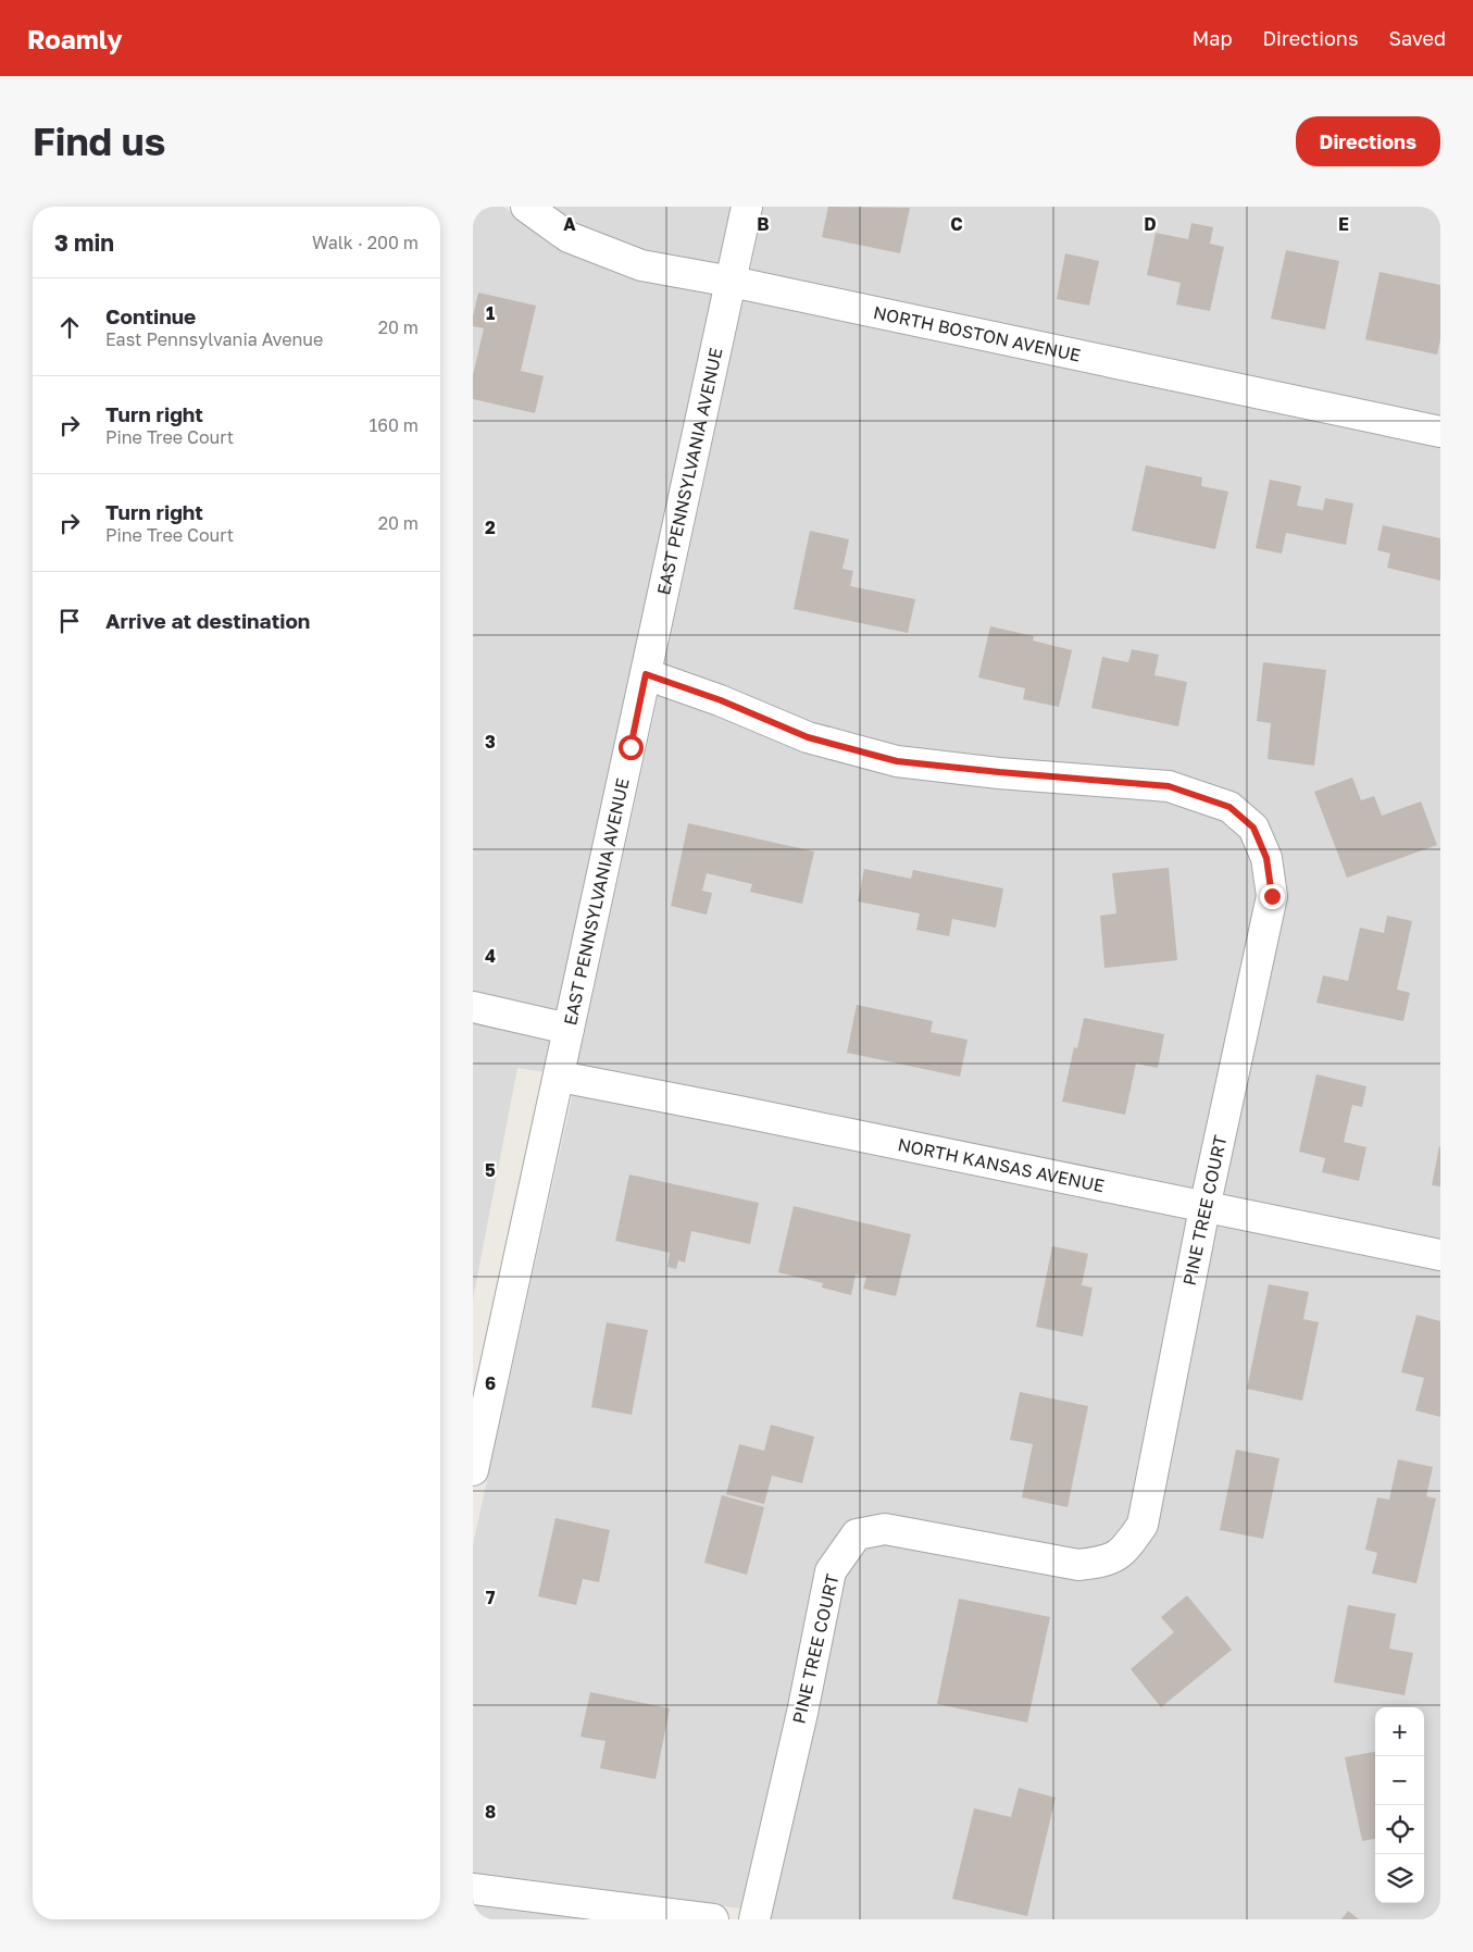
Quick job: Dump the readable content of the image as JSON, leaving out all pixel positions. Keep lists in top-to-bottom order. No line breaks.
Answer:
{"streets":{"street":["NORTH BOSTON AVENUE","EAST PENNSYLVANIA AVENUE","NORTH KANSAS AVENUE","PINE TREE COURT"]},"crossings":[["NORTH BOSTON AVENUE","EAST PENNSYLVANIA AVENUE"],["EAST PENNSYLVANIA AVENUE","NORTH KANSAS AVENUE"],["EAST PENNSYLVANIA AVENUE","PINE TREE COURT"],["NORTH KANSAS AVENUE","PINE TREE COURT"]],"page":{"header":"Roamly","nav":["Map","Directions","Saved"],"buttons":"Directions","title":"Find us","heading":["3 min","Walk · 200 m"],"list":[["Continue","East Pennsylvania Avenue","20 m"],["Turn right","Pine Tree Court","160 m"],["Turn right","Pine Tree Court","20 m"],"Arrive at destination"],"map_buttons":["+","−"]},"grid":{"columns":["A","B","C","D","E"],"rows":["1","2","3","4","5","6","7","8"]}}
